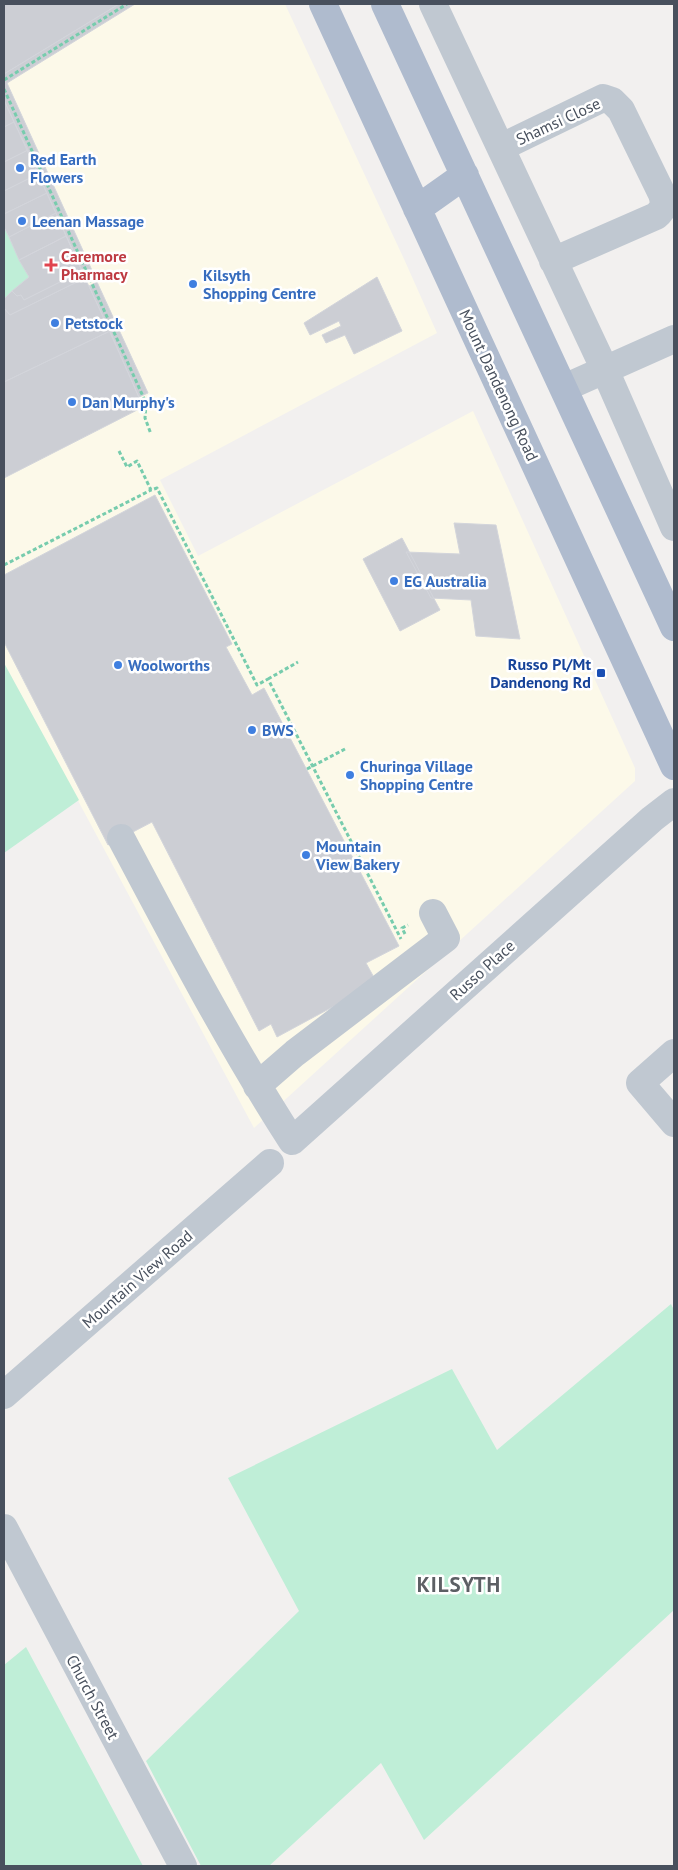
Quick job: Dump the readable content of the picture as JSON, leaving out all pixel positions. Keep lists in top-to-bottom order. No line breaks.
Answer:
{"streets":{"main road":["Mount Dandenong Road"],"street":["Shamsi Close","Russo Place","Mountain View Road","Church Street"]},"districts":["KILSYTH"],"places":{"other":["Red Earth Flowers","Leenan Massage","Kilsyth Shopping Centre","Petstock","Dan Murphy's","EG Australia","Woolworths","BWS","Churinga Village Shopping Centre","Mountain View Bakery"],"health":["Caremore Pharmacy"],"transit":["Russo Pl/Mt Dandenong Rd"]}}
